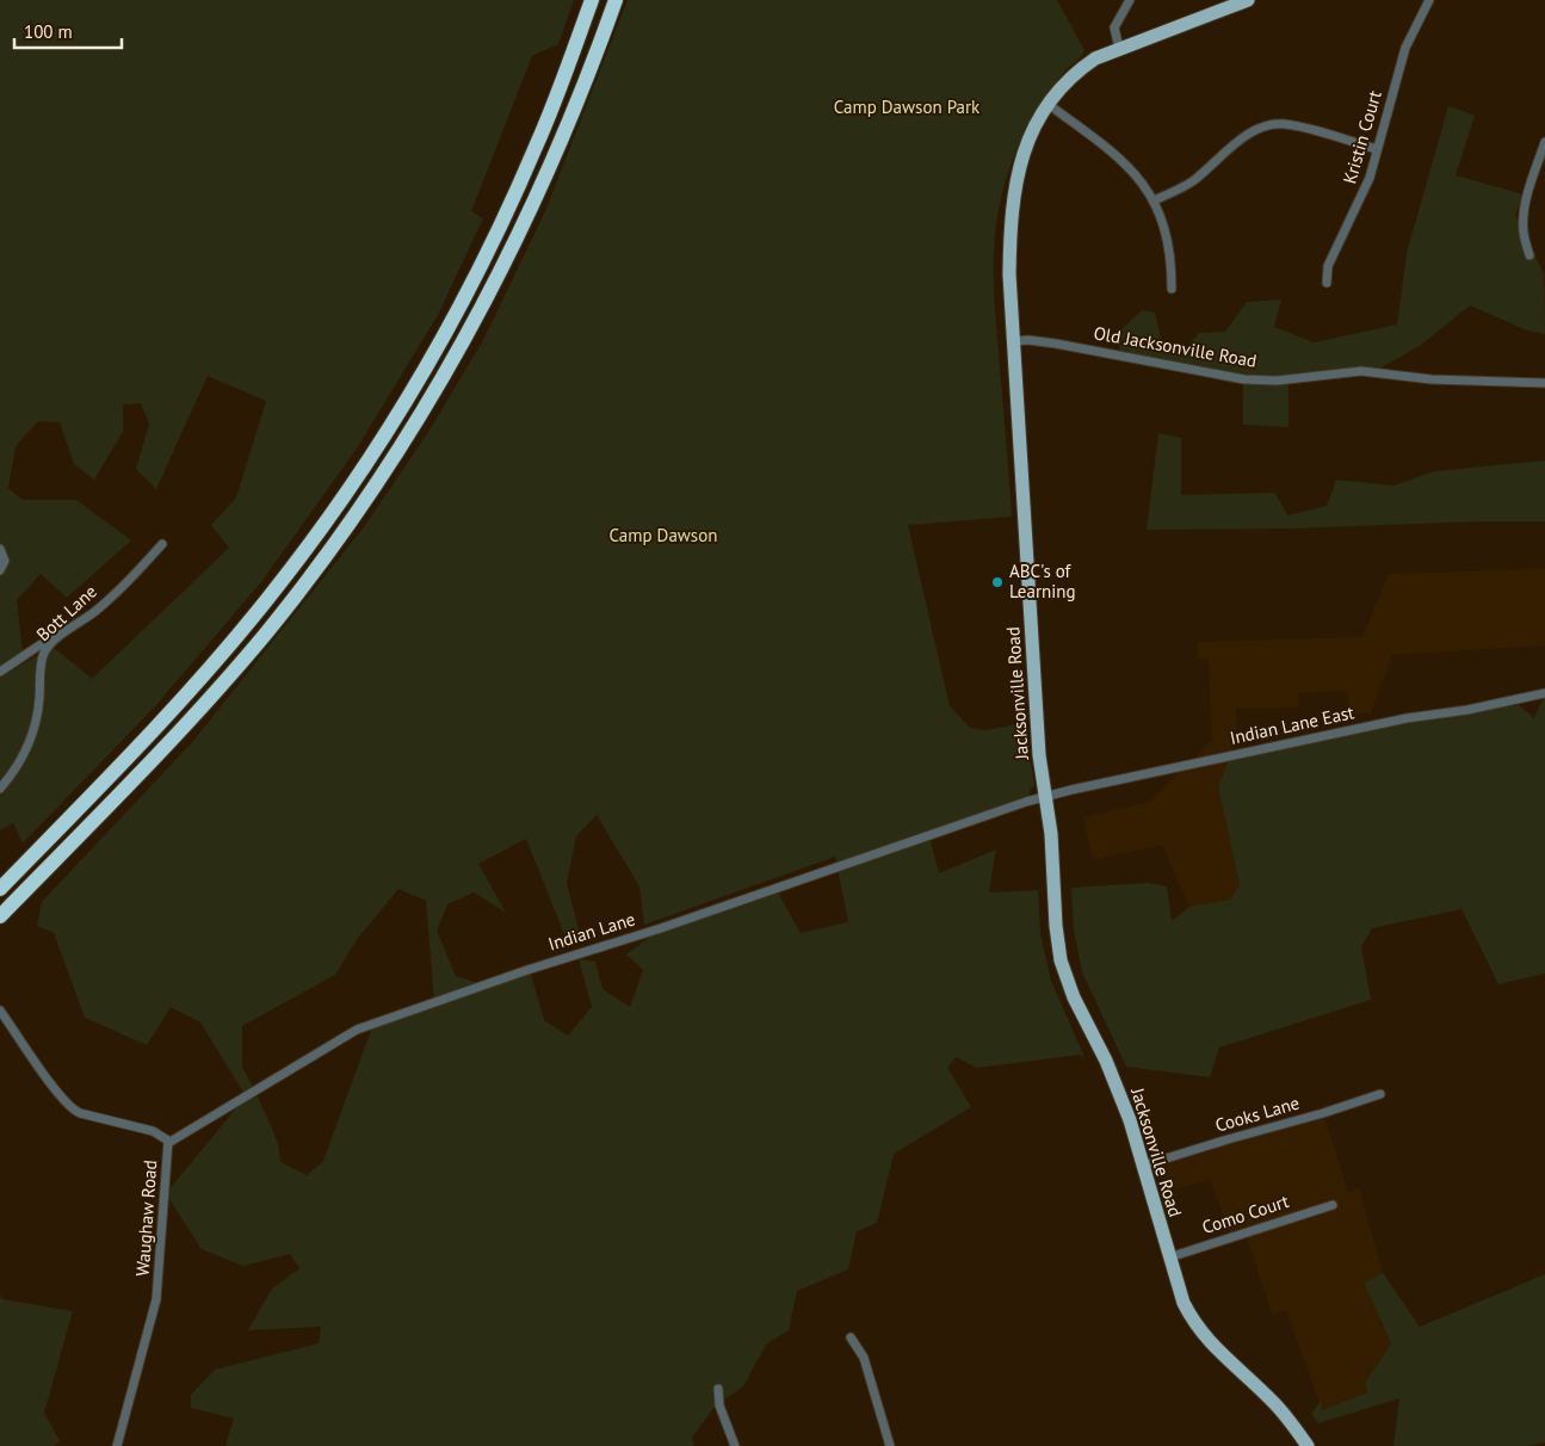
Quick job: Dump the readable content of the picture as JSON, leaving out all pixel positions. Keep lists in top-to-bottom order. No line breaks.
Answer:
{"streets":{"main road":["Jacksonville Road"],"street":["Kristin Court","Old Jacksonville Road","Bott Lane","Indian Lane East","Indian Lane","Cooks Lane","Como Court","Waughaw Road"]},"crossings":[["Old Jacksonville Road","Jacksonville Road"],["Jacksonville Road","Indian Lane East"],["Jacksonville Road","Indian Lane"],["Jacksonville Road","Cooks Lane"],["Jacksonville Road","Como Court"],["Indian Lane East","Indian Lane"],["Indian Lane","Waughaw Road"]],"parks":["Camp Dawson Park","Camp Dawson"],"places":["ABC's of Learning"],"scale_bar":"100 m"}
